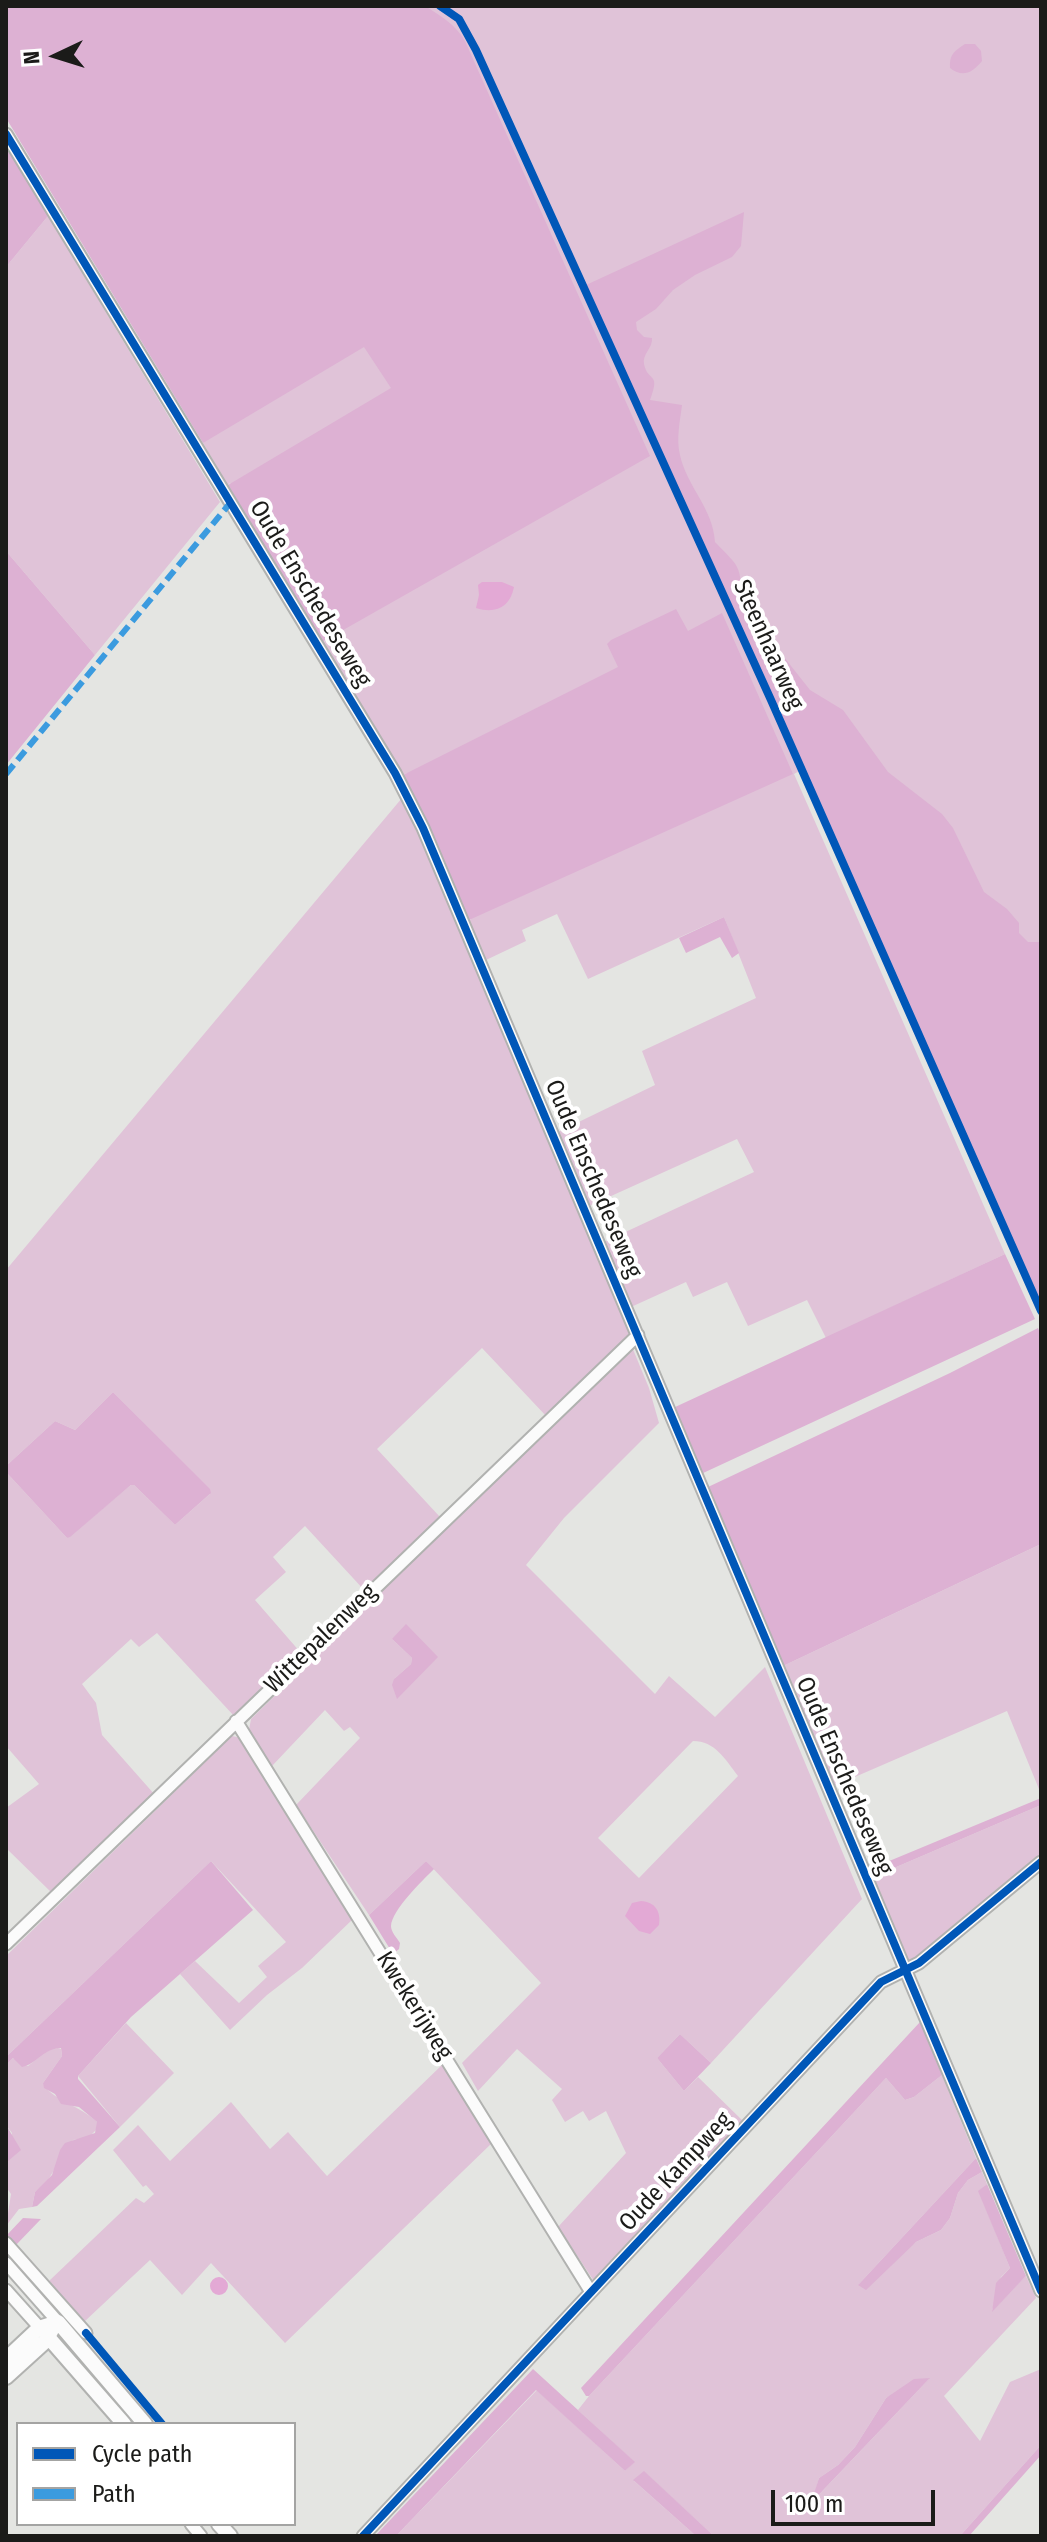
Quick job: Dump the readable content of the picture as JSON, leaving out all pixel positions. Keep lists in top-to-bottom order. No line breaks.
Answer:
{"streets":{"street":["Oude Enschedeseweg","Wittepalenweg","Kwekerijweg","Oude Kampweg"],"cycle path":["Steenhaarweg"]},"crossings":[["Oude Enschedeseweg","Wittepalenweg"],["Oude Enschedeseweg","Oude Kampweg"],["Wittepalenweg","Kwekerijweg"],["Kwekerijweg","Oude Kampweg"]],"legend":["Cycle path","Path"],"scale_bar":"100 m","north":"left"}
